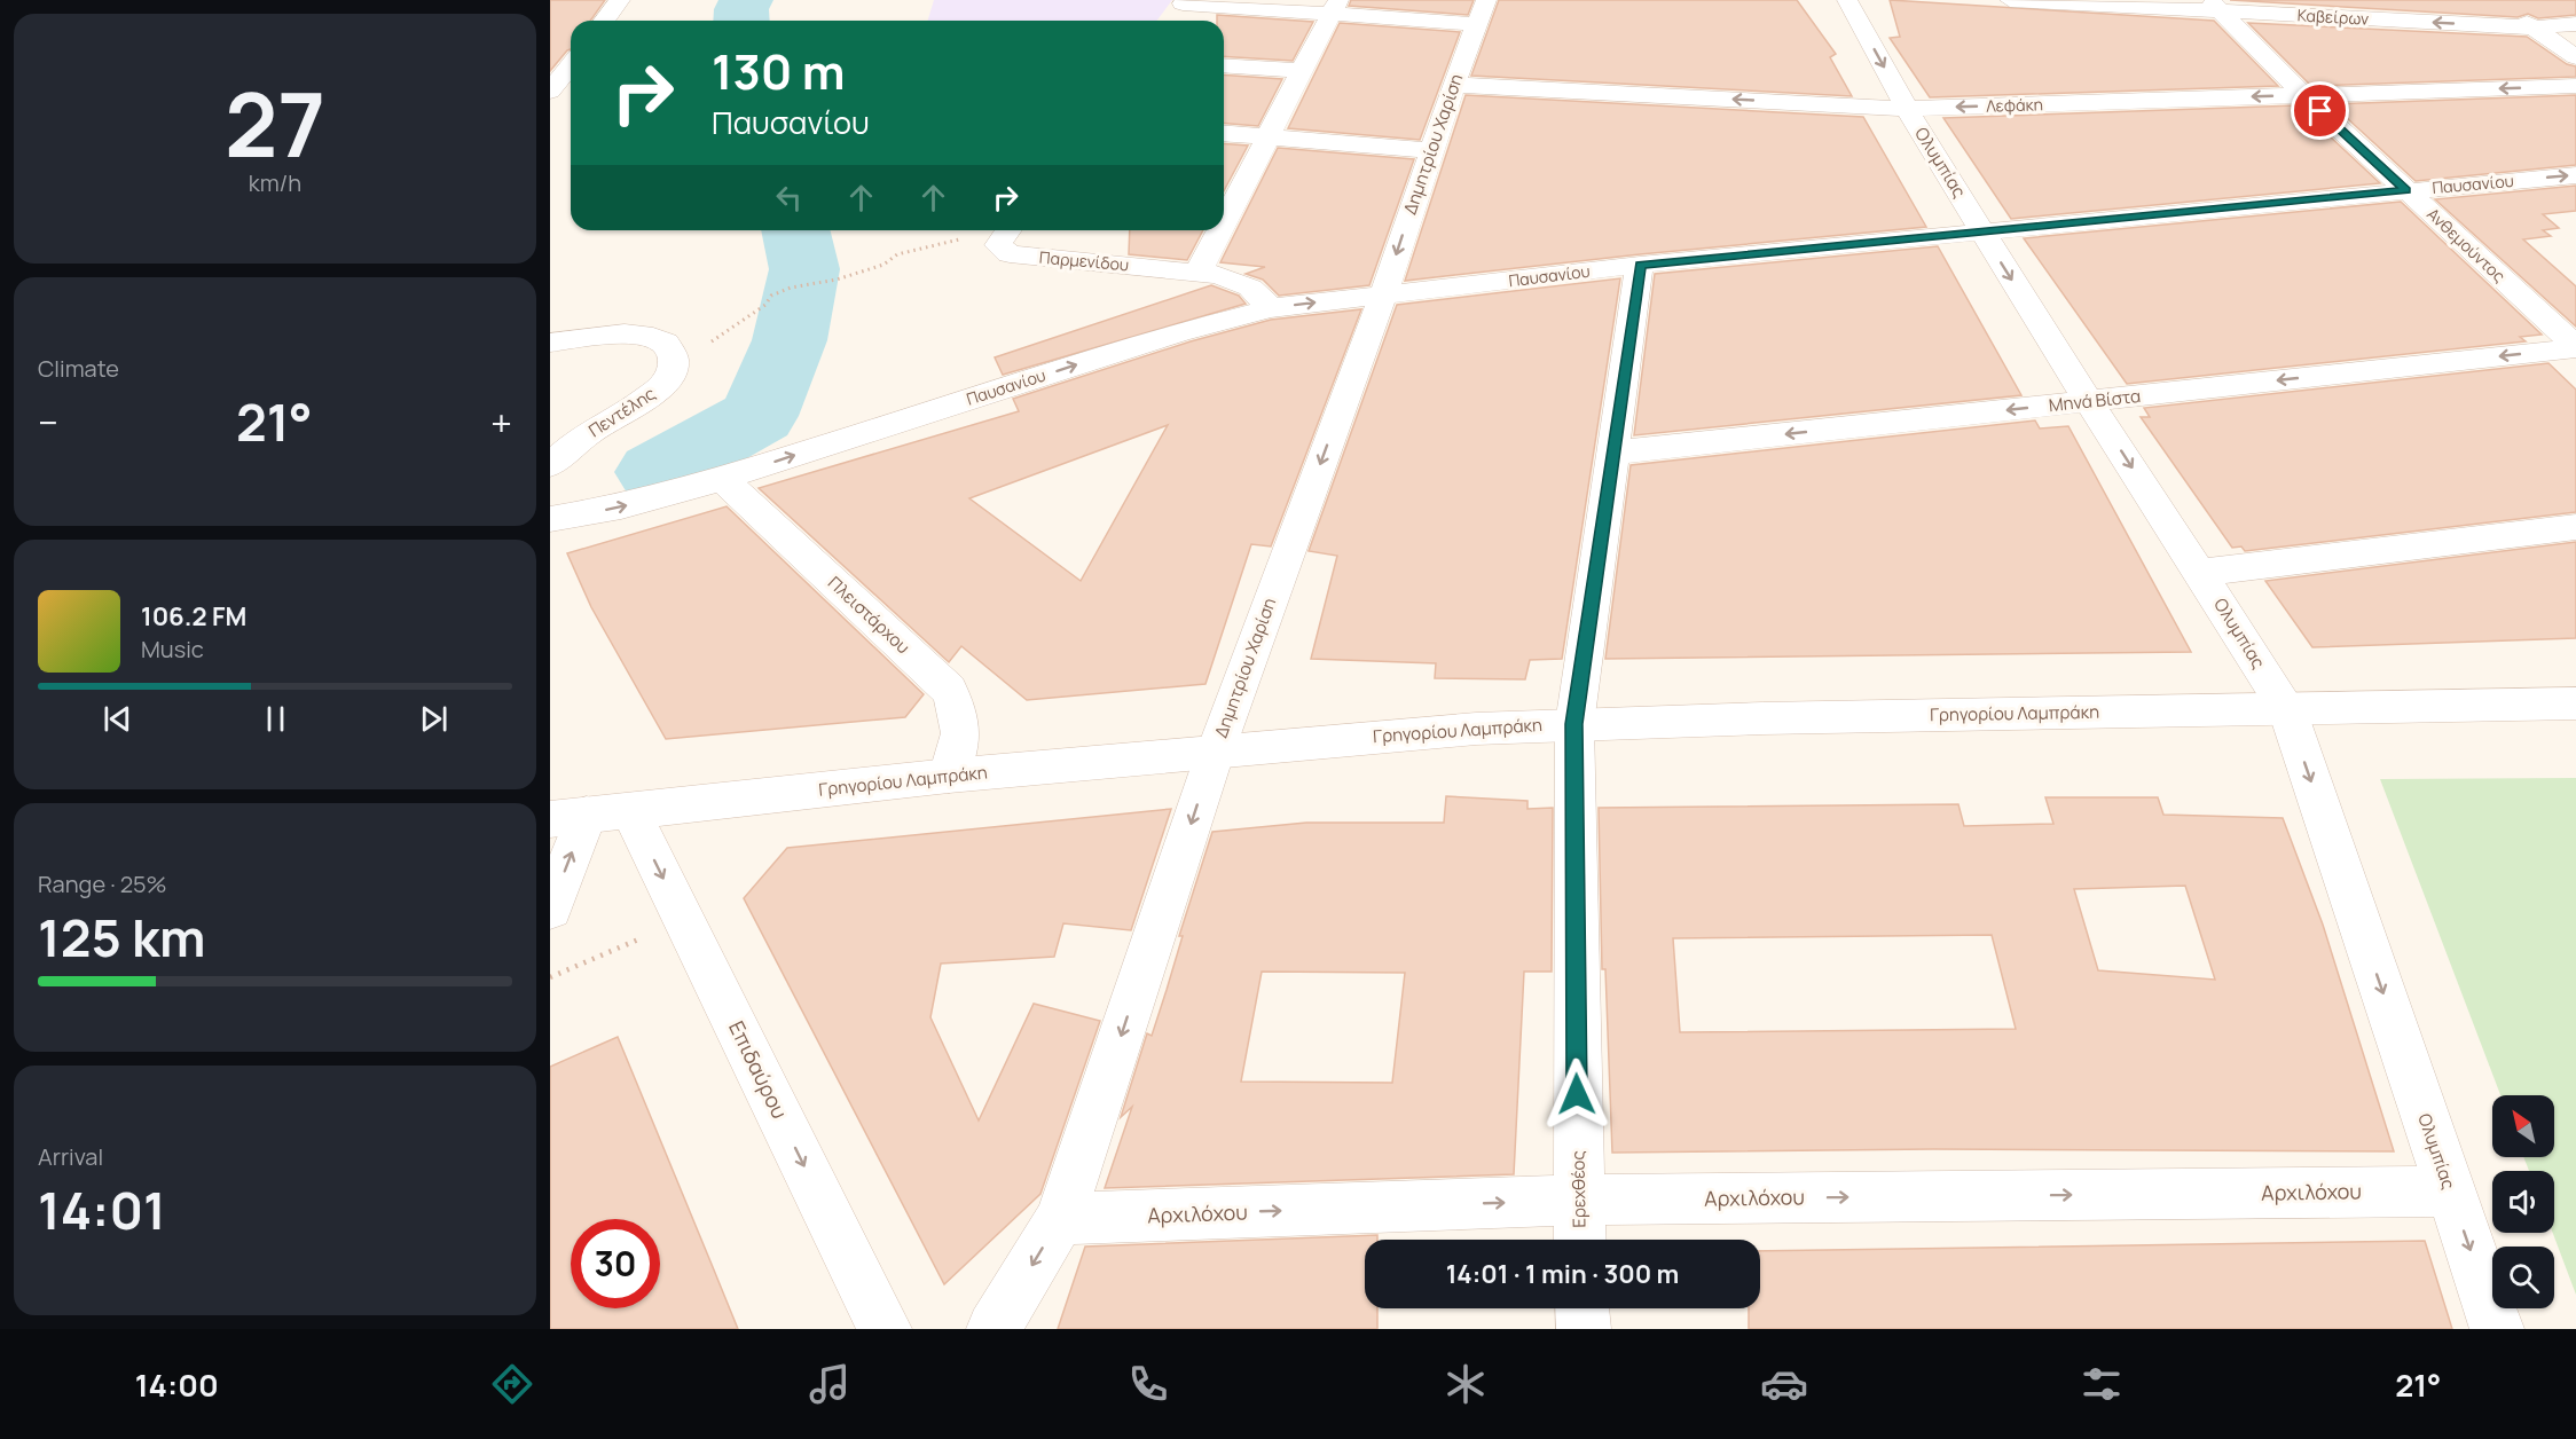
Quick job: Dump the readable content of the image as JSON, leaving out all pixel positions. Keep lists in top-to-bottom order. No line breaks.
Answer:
{"streets":{"street":["Καβείρων","Λεφάκη","Δημητρίου Χαρίση","Ολυμπίας","Παυσανίου","Ανθεμούντος","Παρμενίδου","Μηνά Βίστα","Πεντέλης","Πλειστάρχου","Γρηγορίου Λαμπράκη","Επιδαύρου","Ερεχθέος","Αρχιλόχου"]},"crossings":[["Καβείρων","Ανθεμούντος"],["Λεφάκη","Δημητρίου Χαρίση"],["Λεφάκη","Ολυμπίας"],["Λεφάκη","Ανθεμούντος"],["Δημητρίου Χαρίση","Παυσανίου"],["Δημητρίου Χαρίση","Γρηγορίου Λαμπράκη"],["Δημητρίου Χαρίση","Αρχιλόχου"],["Ολυμπίας","Παυσανίου"],["Ολυμπίας","Μηνά Βίστα"],["Ολυμπίας","Γρηγορίου Λαμπράκη"],["Ολυμπίας","Αρχιλόχου"],["Παυσανίου","Ανθεμούντος"],["Παυσανίου","Πλειστάρχου"],["Παυσανίου","Ερεχθέος"],["Ανθεμούντος","Μηνά Βίστα"],["Μηνά Βίστα","Ερεχθέος"],["Πλειστάρχου","Γρηγορίου Λαμπράκη"],["Γρηγορίου Λαμπράκη","Επιδαύρου"],["Γρηγορίου Λαμπράκη","Ερεχθέος"],["Ερεχθέος","Αρχιλόχου"]],"one_way":["Καβείρων","Λεφάκη","Δημητρίου Χαρίση","Ολυμπίας","Παυσανίου","Επιδαύρου","Αρχιλόχου"],"north":"top left","page":{"tile":[["27","km/h"],"Climate",["Range · 25%","125 km"],["Arrival","14:01"]],"turn":["130 m","Παυσανίου"],"heat":["−","21°","+"],"song":["106.2 FM","Music"],"limit":"30","trip":"14:01 · 1 min · 300 m","tabs":["14:00","21°"]}}
